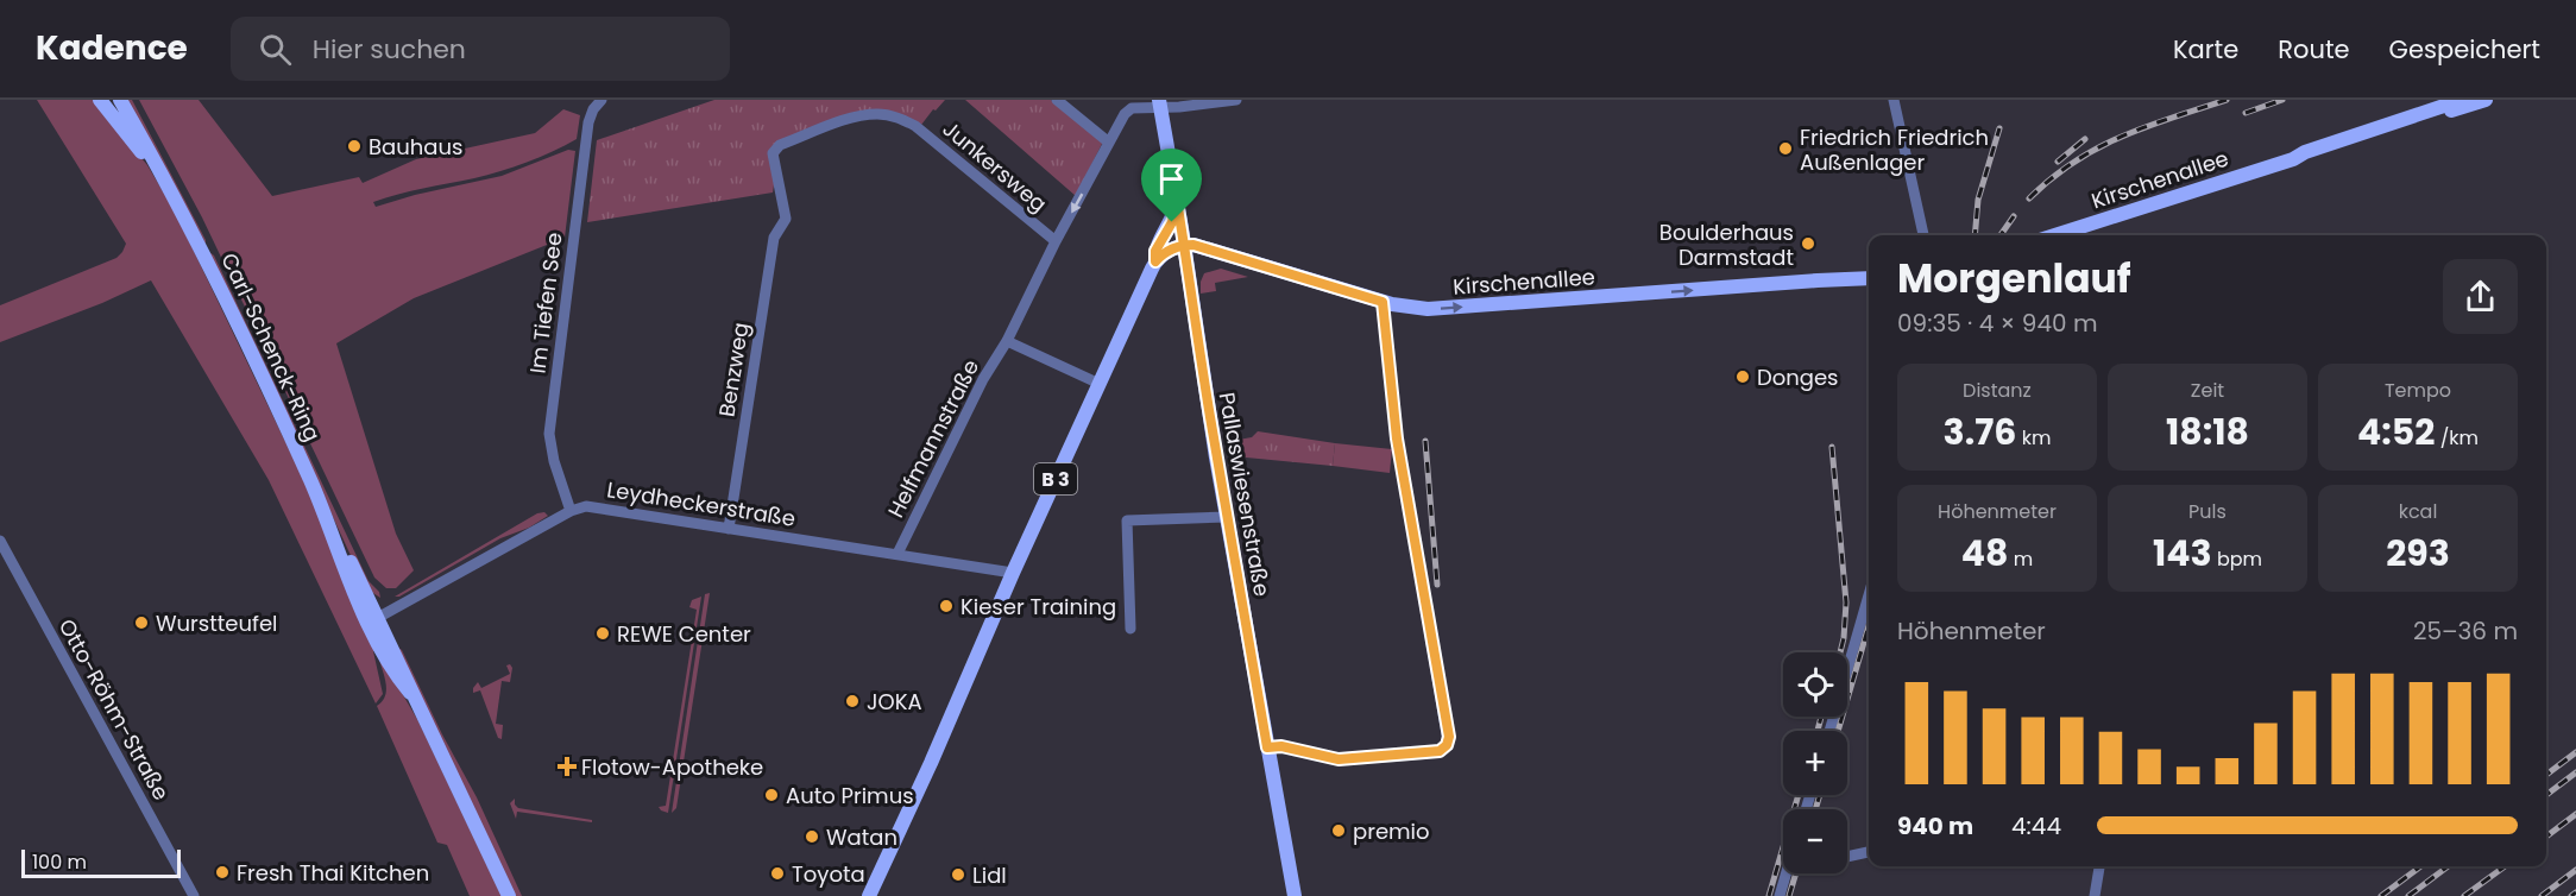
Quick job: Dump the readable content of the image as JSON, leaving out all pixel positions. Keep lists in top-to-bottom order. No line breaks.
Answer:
{"streets":{"main road":["Kirschenallee","Carl-Schenck-Ring","B 3","Pallaswiesenstraße"],"street":["Junkersweg","Im Tiefen See","Benzweg","Helfmannstraße","Leydheckerstraße","Otto-Röhm-Straße"]},"crossings":[["Junkersweg","Benzweg"],["Junkersweg","Helfmannstraße"],["Kirschenallee","Pallaswiesenstraße"],["Im Tiefen See","Leydheckerstraße"],["Carl-Schenck-Ring","Leydheckerstraße"],["Benzweg","Leydheckerstraße"],["Helfmannstraße","Pallaswiesenstraße"],["Helfmannstraße","Leydheckerstraße"],["B 3","Pallaswiesenstraße"],["B 3","Leydheckerstraße"]],"one_way":["Kirschenallee"],"places":{"other":["Bauhaus","Friedrich Friedrich Außenlager","Boulderhaus Darmstadt","Donges","Kieser Training","Wurstteufel","REWE Center","JOKA","Auto Primus","premio","Watan","Fresh Thai Kitchen","Toyota","Lidl"],"health":["Flotow-Apotheke"]},"scale_bar":"100 m","page":{"header":"Kadence","search":"Hier suchen","nav":["Karte","Route","Gespeichert"],"heading":["Morgenlauf","09:35 · 4 × 940 m"],"stats":[["Distanz","3.76 km"],["Zeit","18:18"],["Tempo","4:52 /km"],["Höhenmeter","48 m"],["Puls","143 bpm"],["kcal","293"]],"chart":["Höhenmeter","25–36 m"],"map_buttons":["+","−"],"list":[{"name":"940 m","note":"4:44"}],"scale":"100 m"}}
